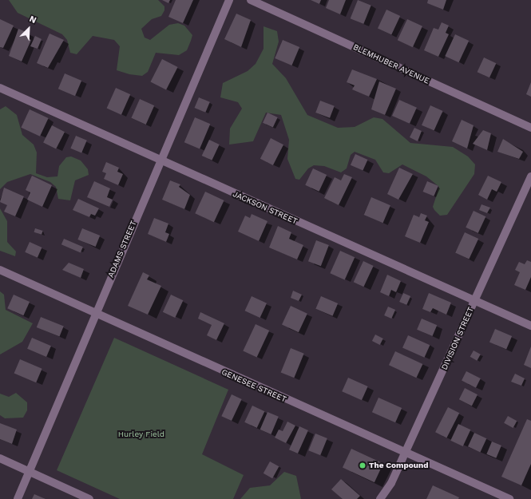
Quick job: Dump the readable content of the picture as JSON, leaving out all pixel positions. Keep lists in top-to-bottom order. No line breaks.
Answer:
{"streets":{"street":["BLEMHUBER AVENUE","JACKSON STREET","ADAMS STREET","DIVISION STREET","GENESEE STREET"]},"crossings":[["JACKSON STREET","ADAMS STREET"],["JACKSON STREET","DIVISION STREET"],["ADAMS STREET","GENESEE STREET"],["DIVISION STREET","GENESEE STREET"]],"parks":["Hurley Field"],"places":["The Compound"],"north":"top right"}
